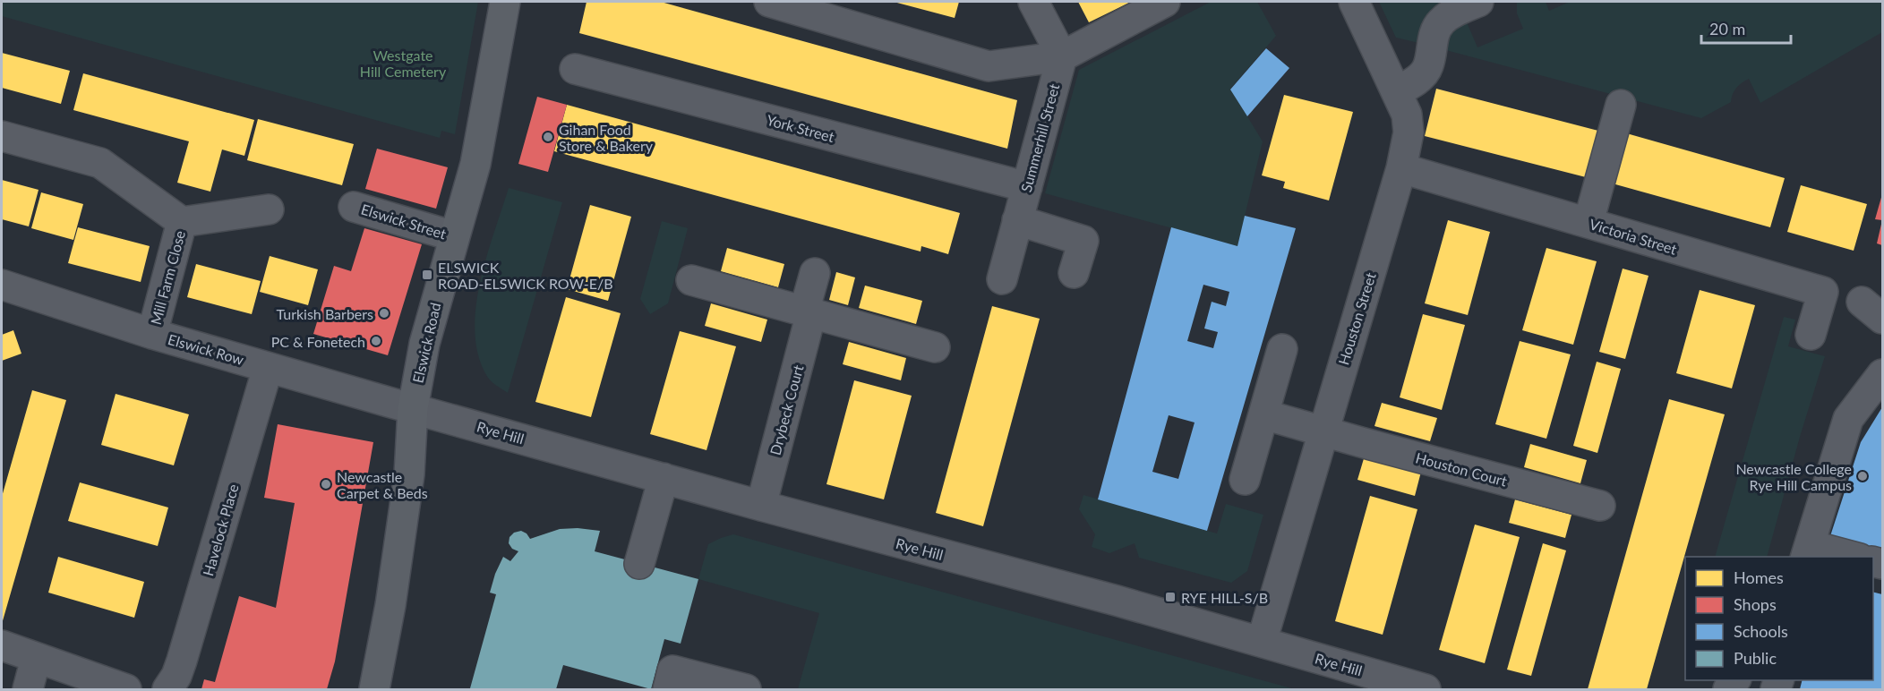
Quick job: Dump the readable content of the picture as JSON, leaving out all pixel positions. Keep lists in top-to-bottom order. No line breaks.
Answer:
{"streets":{"main road":["Elswick Road"],"street":["York Street","Summerhill Street","Elswick Street","Victoria Street","Mill Farm Close","Houston Street","Elswick Row","Drybeck Court","Rye Hill","Houston Court","Havelock Place"]},"crossings":[["York Street","Summerhill Street"],["Elswick Street","Elswick Road"],["Victoria Street","Houston Street"],["Mill Farm Close","Elswick Row"],["Houston Street","Rye Hill"],["Houston Street","Houston Court"],["Elswick Road","Elswick Row"],["Elswick Road","Rye Hill"],["Elswick Row","Rye Hill"],["Elswick Row","Havelock Place"],["Drybeck Court","Rye Hill"]],"parks":["Westgate Hill Cemetery"],"places":{"other":["Gihan Food Store & Bakery","Turkish Barbers","PC & Fonetech","Newcastle College Rye Hill Campus","Newcastle Carpet & Beds"],"transit":["ELSWICK ROAD-ELSWICK ROW-E/B","RYE HILL-S/B"]},"legend":["Homes","Shops","Schools","Public"],"scale_bar":"20 m"}
